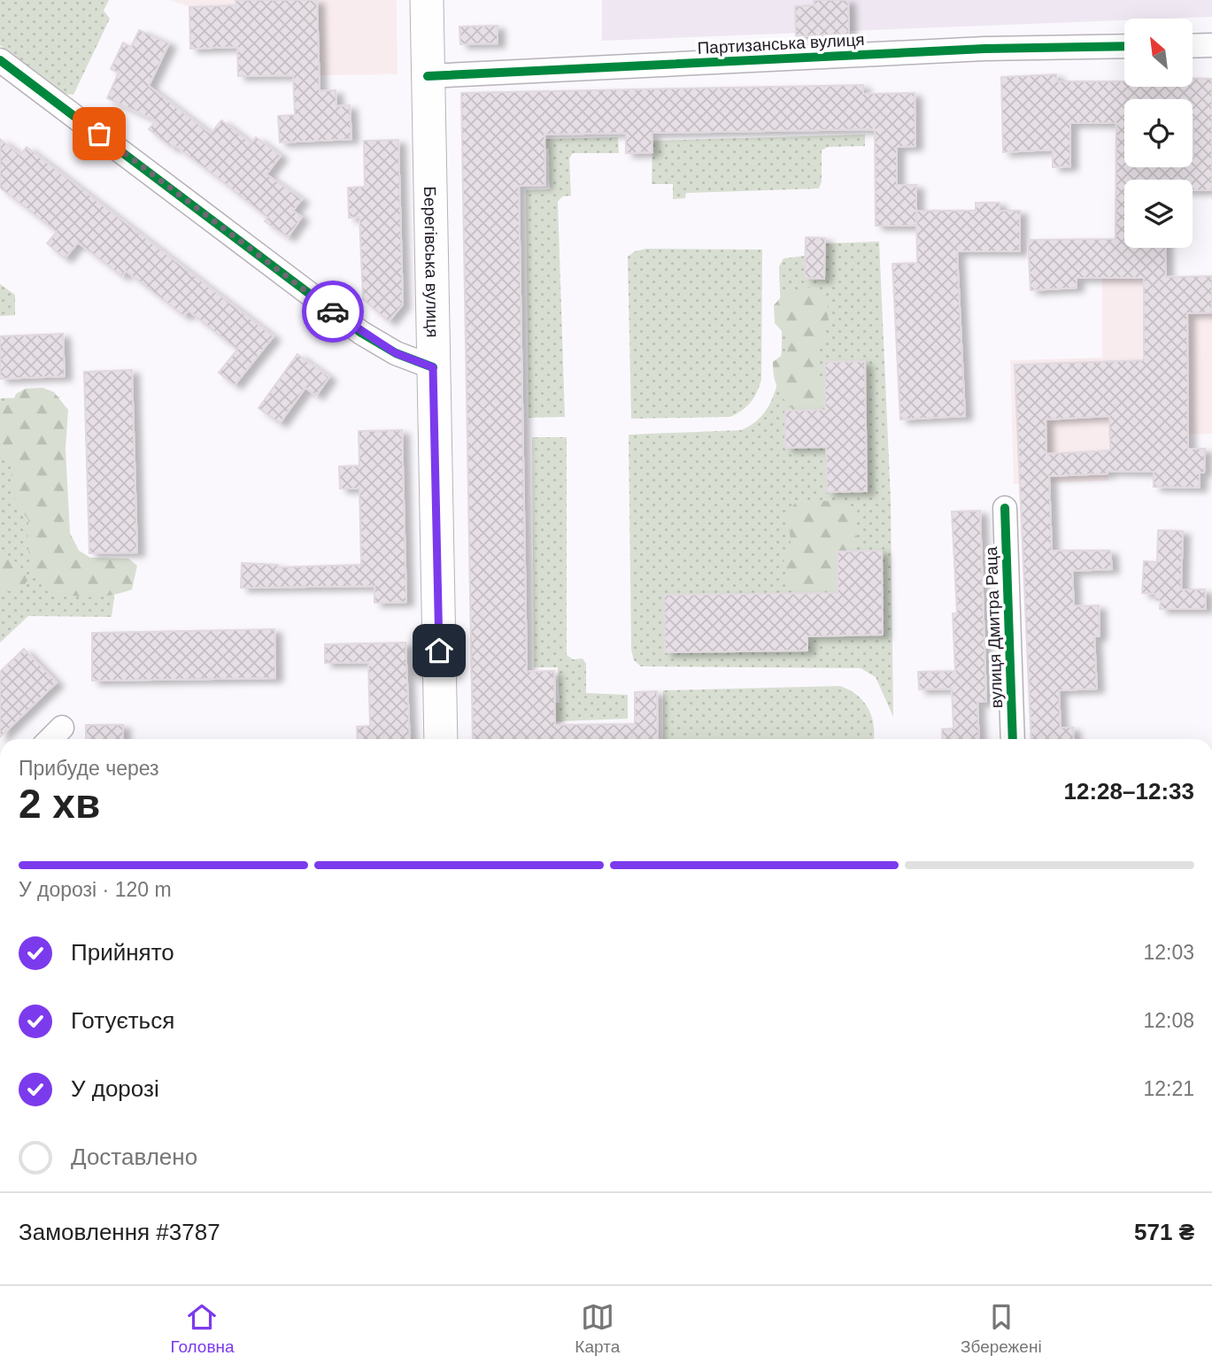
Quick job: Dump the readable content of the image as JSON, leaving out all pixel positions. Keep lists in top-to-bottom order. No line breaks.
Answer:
{"streets":{"main road":["Берегівська вулиця"],"street":["Партизанська вулиця","вулиця Дмитра Раца"]},"crossings":[["Партизанська вулиця","Берегівська вулиця"]],"north":"top left","page":{"heading":["2 хв","Прибуде через","12:28–12:33"],"panel":["Замовлення #3787","571 ₴"],"bar":"У дорозі · 120 m","list":[["Прийнято","12:03"],["Готується","12:08"],["У дорозі","12:21"],"Доставлено"],"tabs":["Головна","Карта","Збережені"]}}
